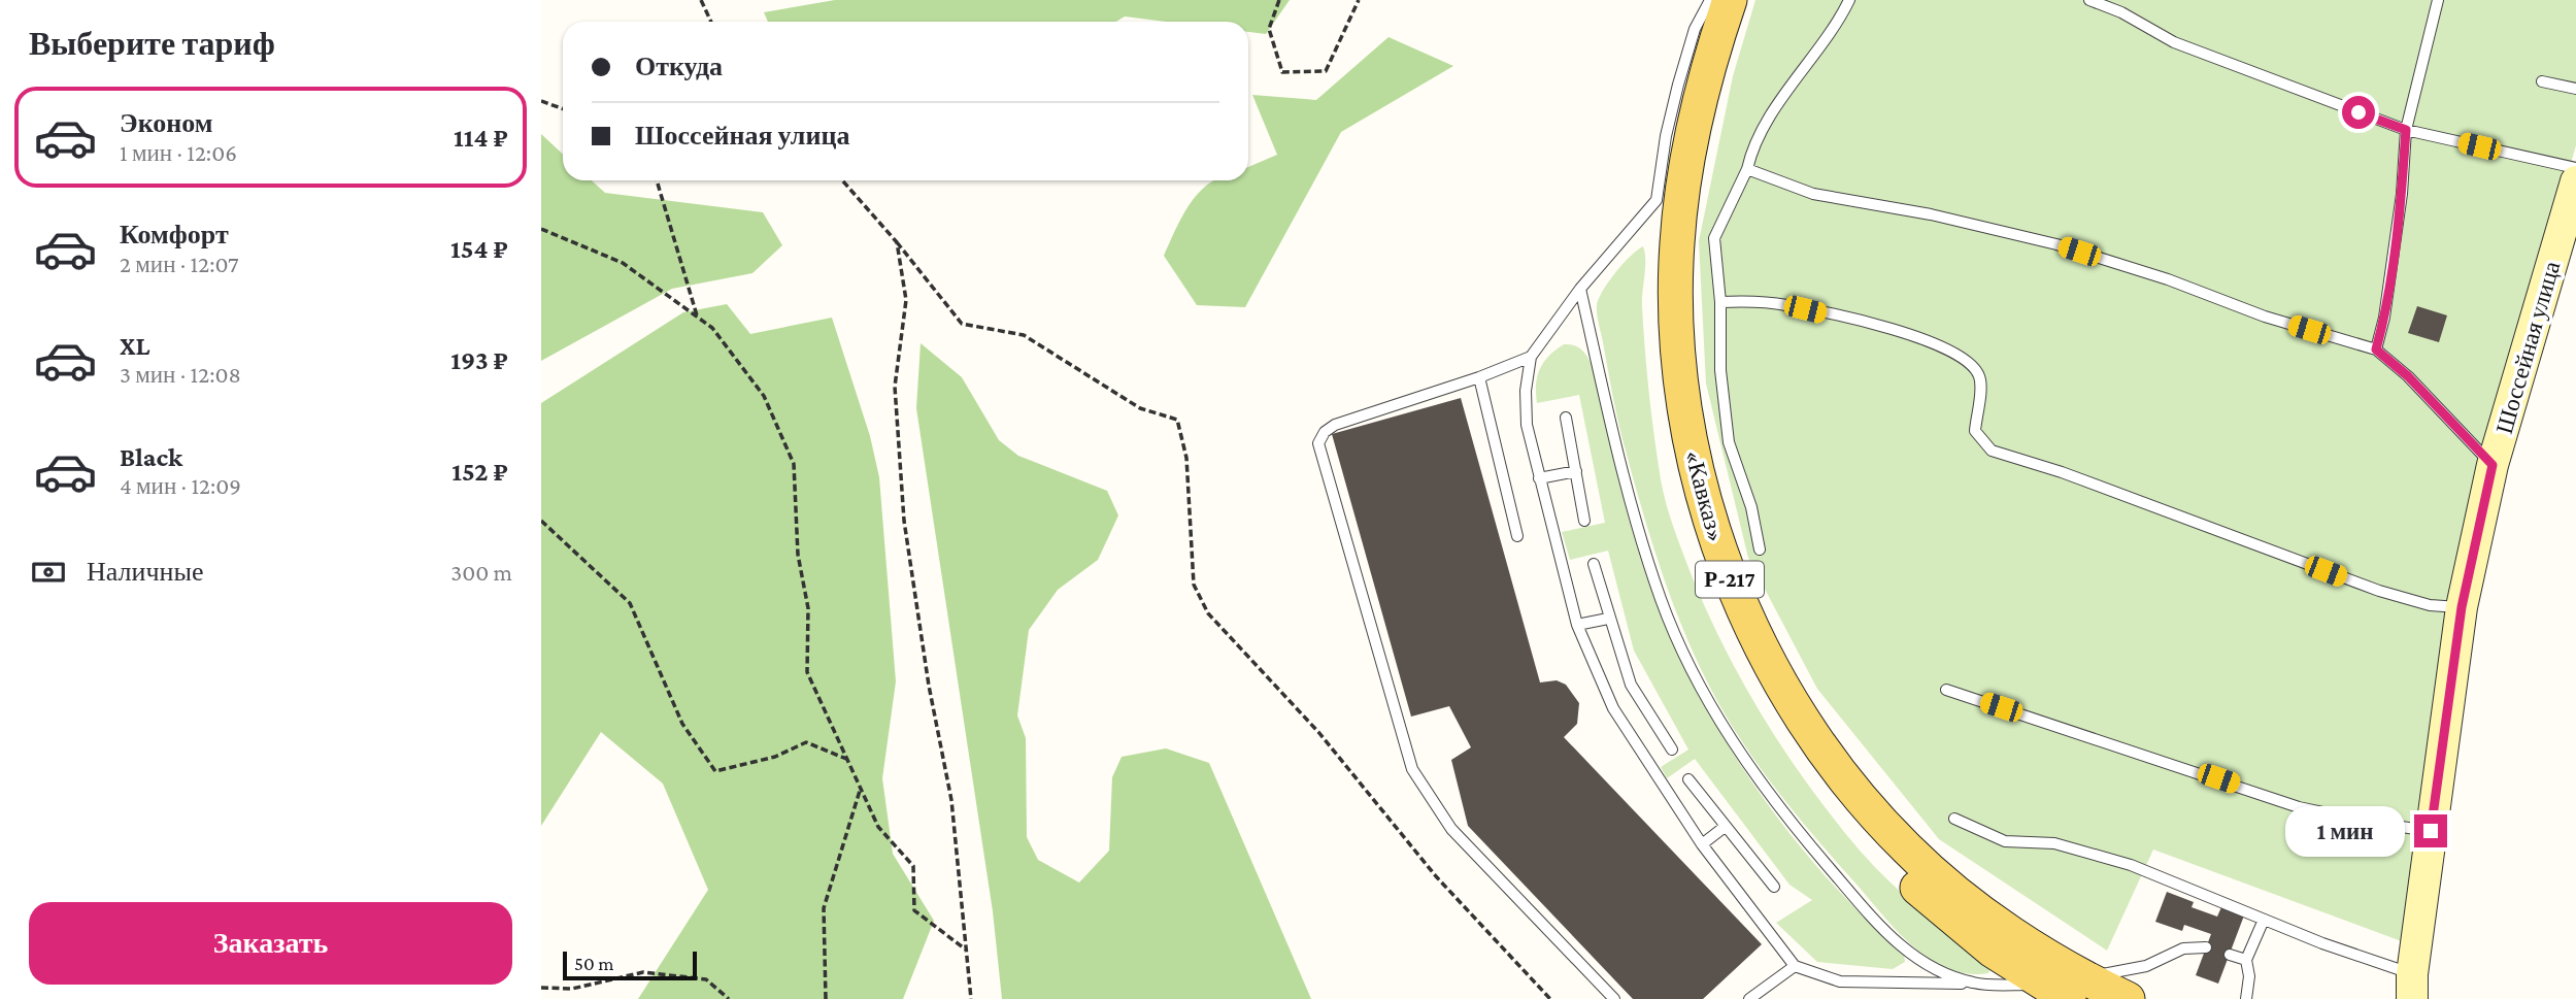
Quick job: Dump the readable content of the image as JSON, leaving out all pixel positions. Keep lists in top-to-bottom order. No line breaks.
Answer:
{"streets":{"main road":["«Кавказ»","Р-217"],"street":["Шоссейная улица"]},"scale_bar":"50 m","page":{"heading":"Выберите тариф","banner":["Откуда","Шоссейная улица"],"list":[{"name":"Эконом","note":"1 мин · 12:06","value":"114 ₽"},{"name":"Комфорт","note":"2 мин · 12:07","value":"154 ₽"},{"name":"XL","note":"3 мин · 12:08","value":"193 ₽"},{"name":"Black","note":"4 мин · 12:09","value":"152 ₽"}],"pay":["Наличные","300 m"],"bubble":"1 мин","buttons":"Заказать","scale":"50 m"}}
